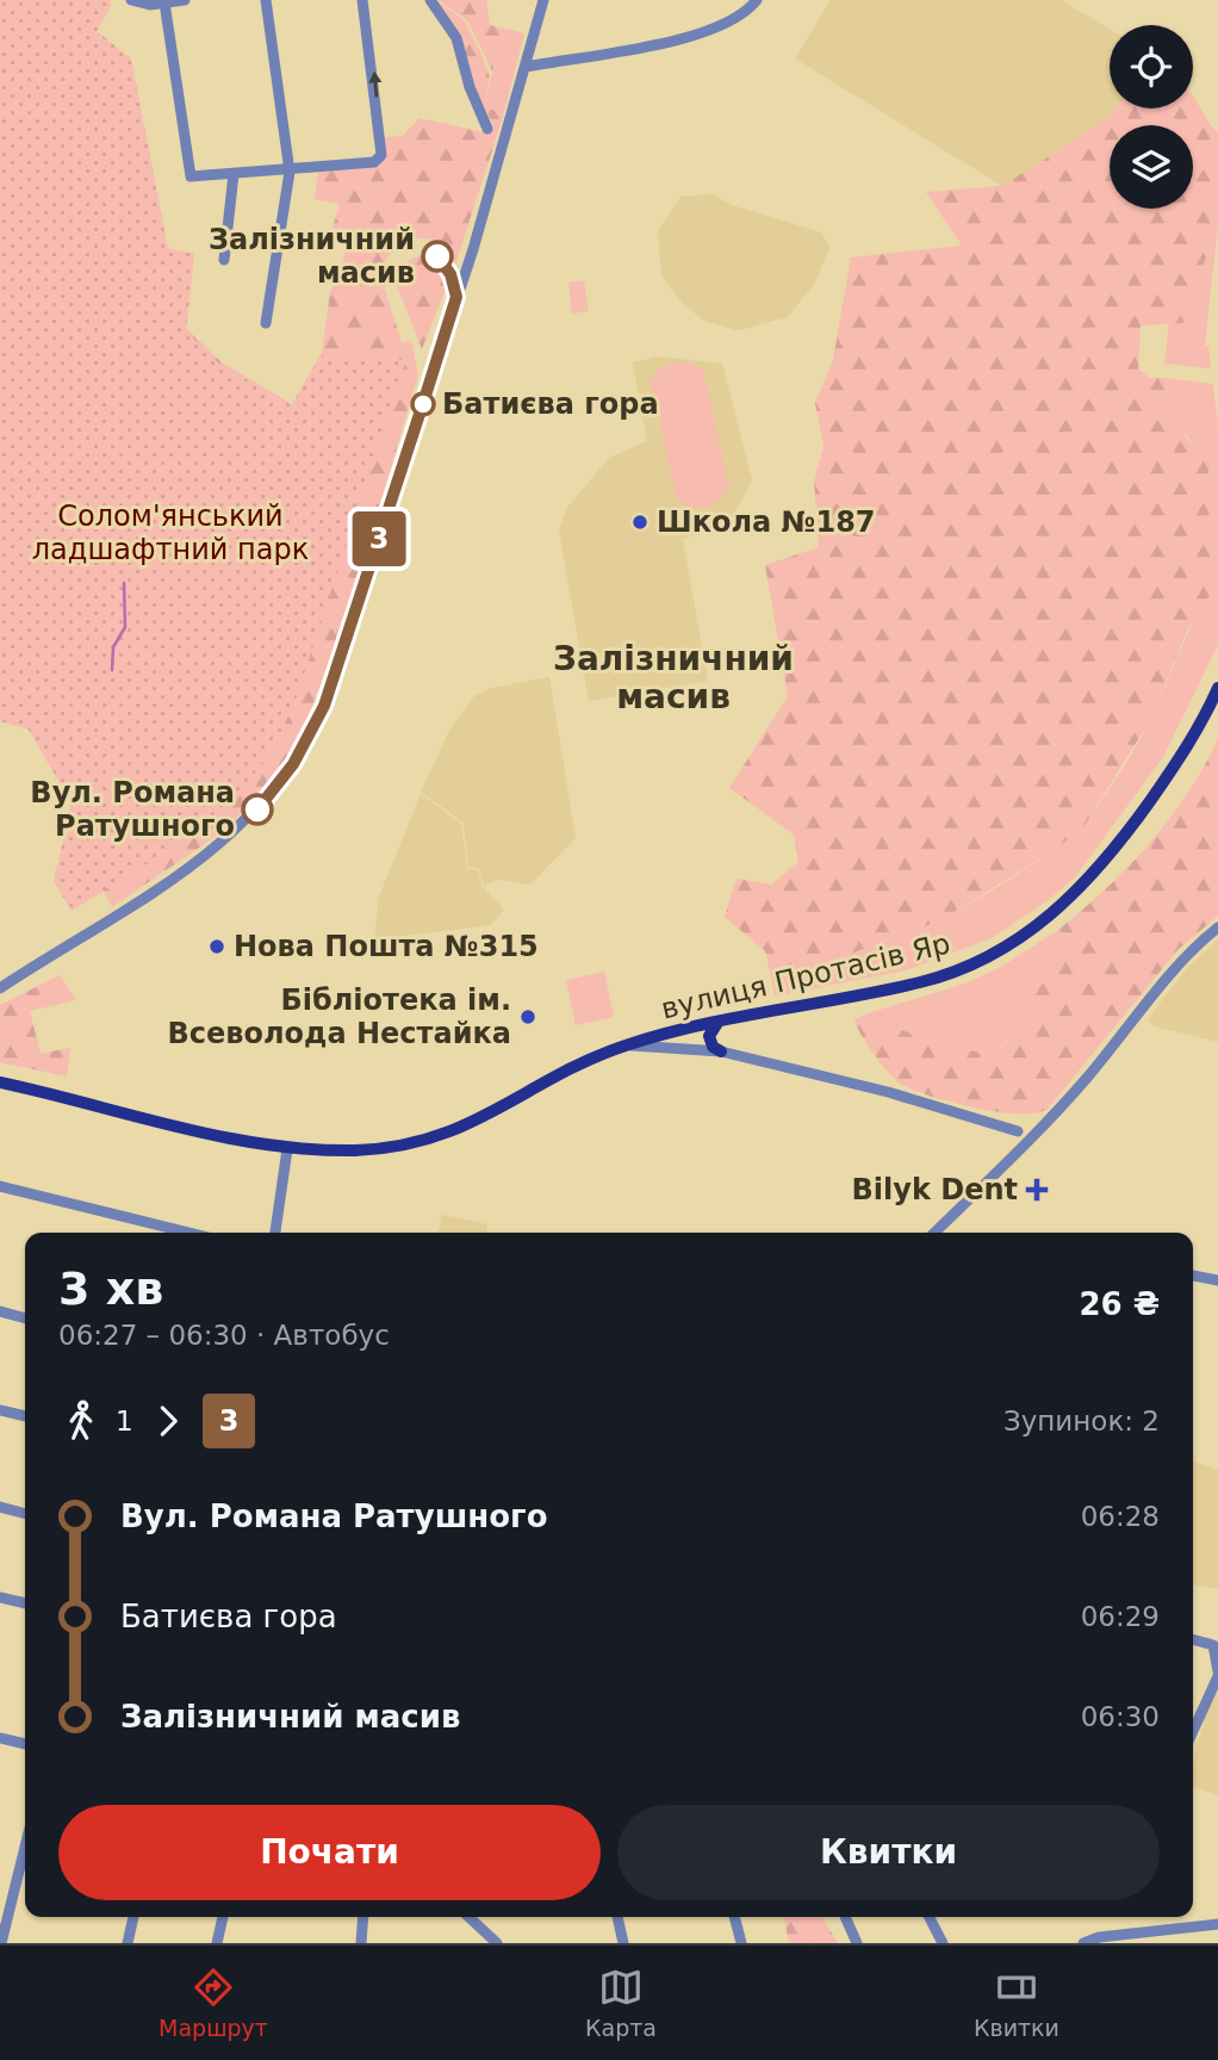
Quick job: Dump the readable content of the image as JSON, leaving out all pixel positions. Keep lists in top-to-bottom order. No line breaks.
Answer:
{"streets":{"main road":["вулиця Протасів Яр"]},"districts":["Залізничний масив"],"parks":["Солом'янський ладшафтний парк"],"places":{"other":["Залізничний масив","Батиєва гора","Школа №187","Вул. Романа Ратушного","Нова Пошта №315","Бібліотека ім. Всеволода Нестайка"],"health":["Bilyk Dent"]},"lines":["bus line 3"],"page":{"on_map":"3","heading":["3 хв","06:27 – 06:30 · Автобус","26 ₴"],"legs":["1","3","Зупинок: 2"],"list":[{"name":"Вул. Романа Ратушного","value":"06:28"},{"name":"Батиєва гора","value":"06:29"},{"name":"Залізничний масив","value":"06:30"}],"buttons":["Почати","Квитки"],"tabs":["Маршрут","Карта","Квитки"]}}
